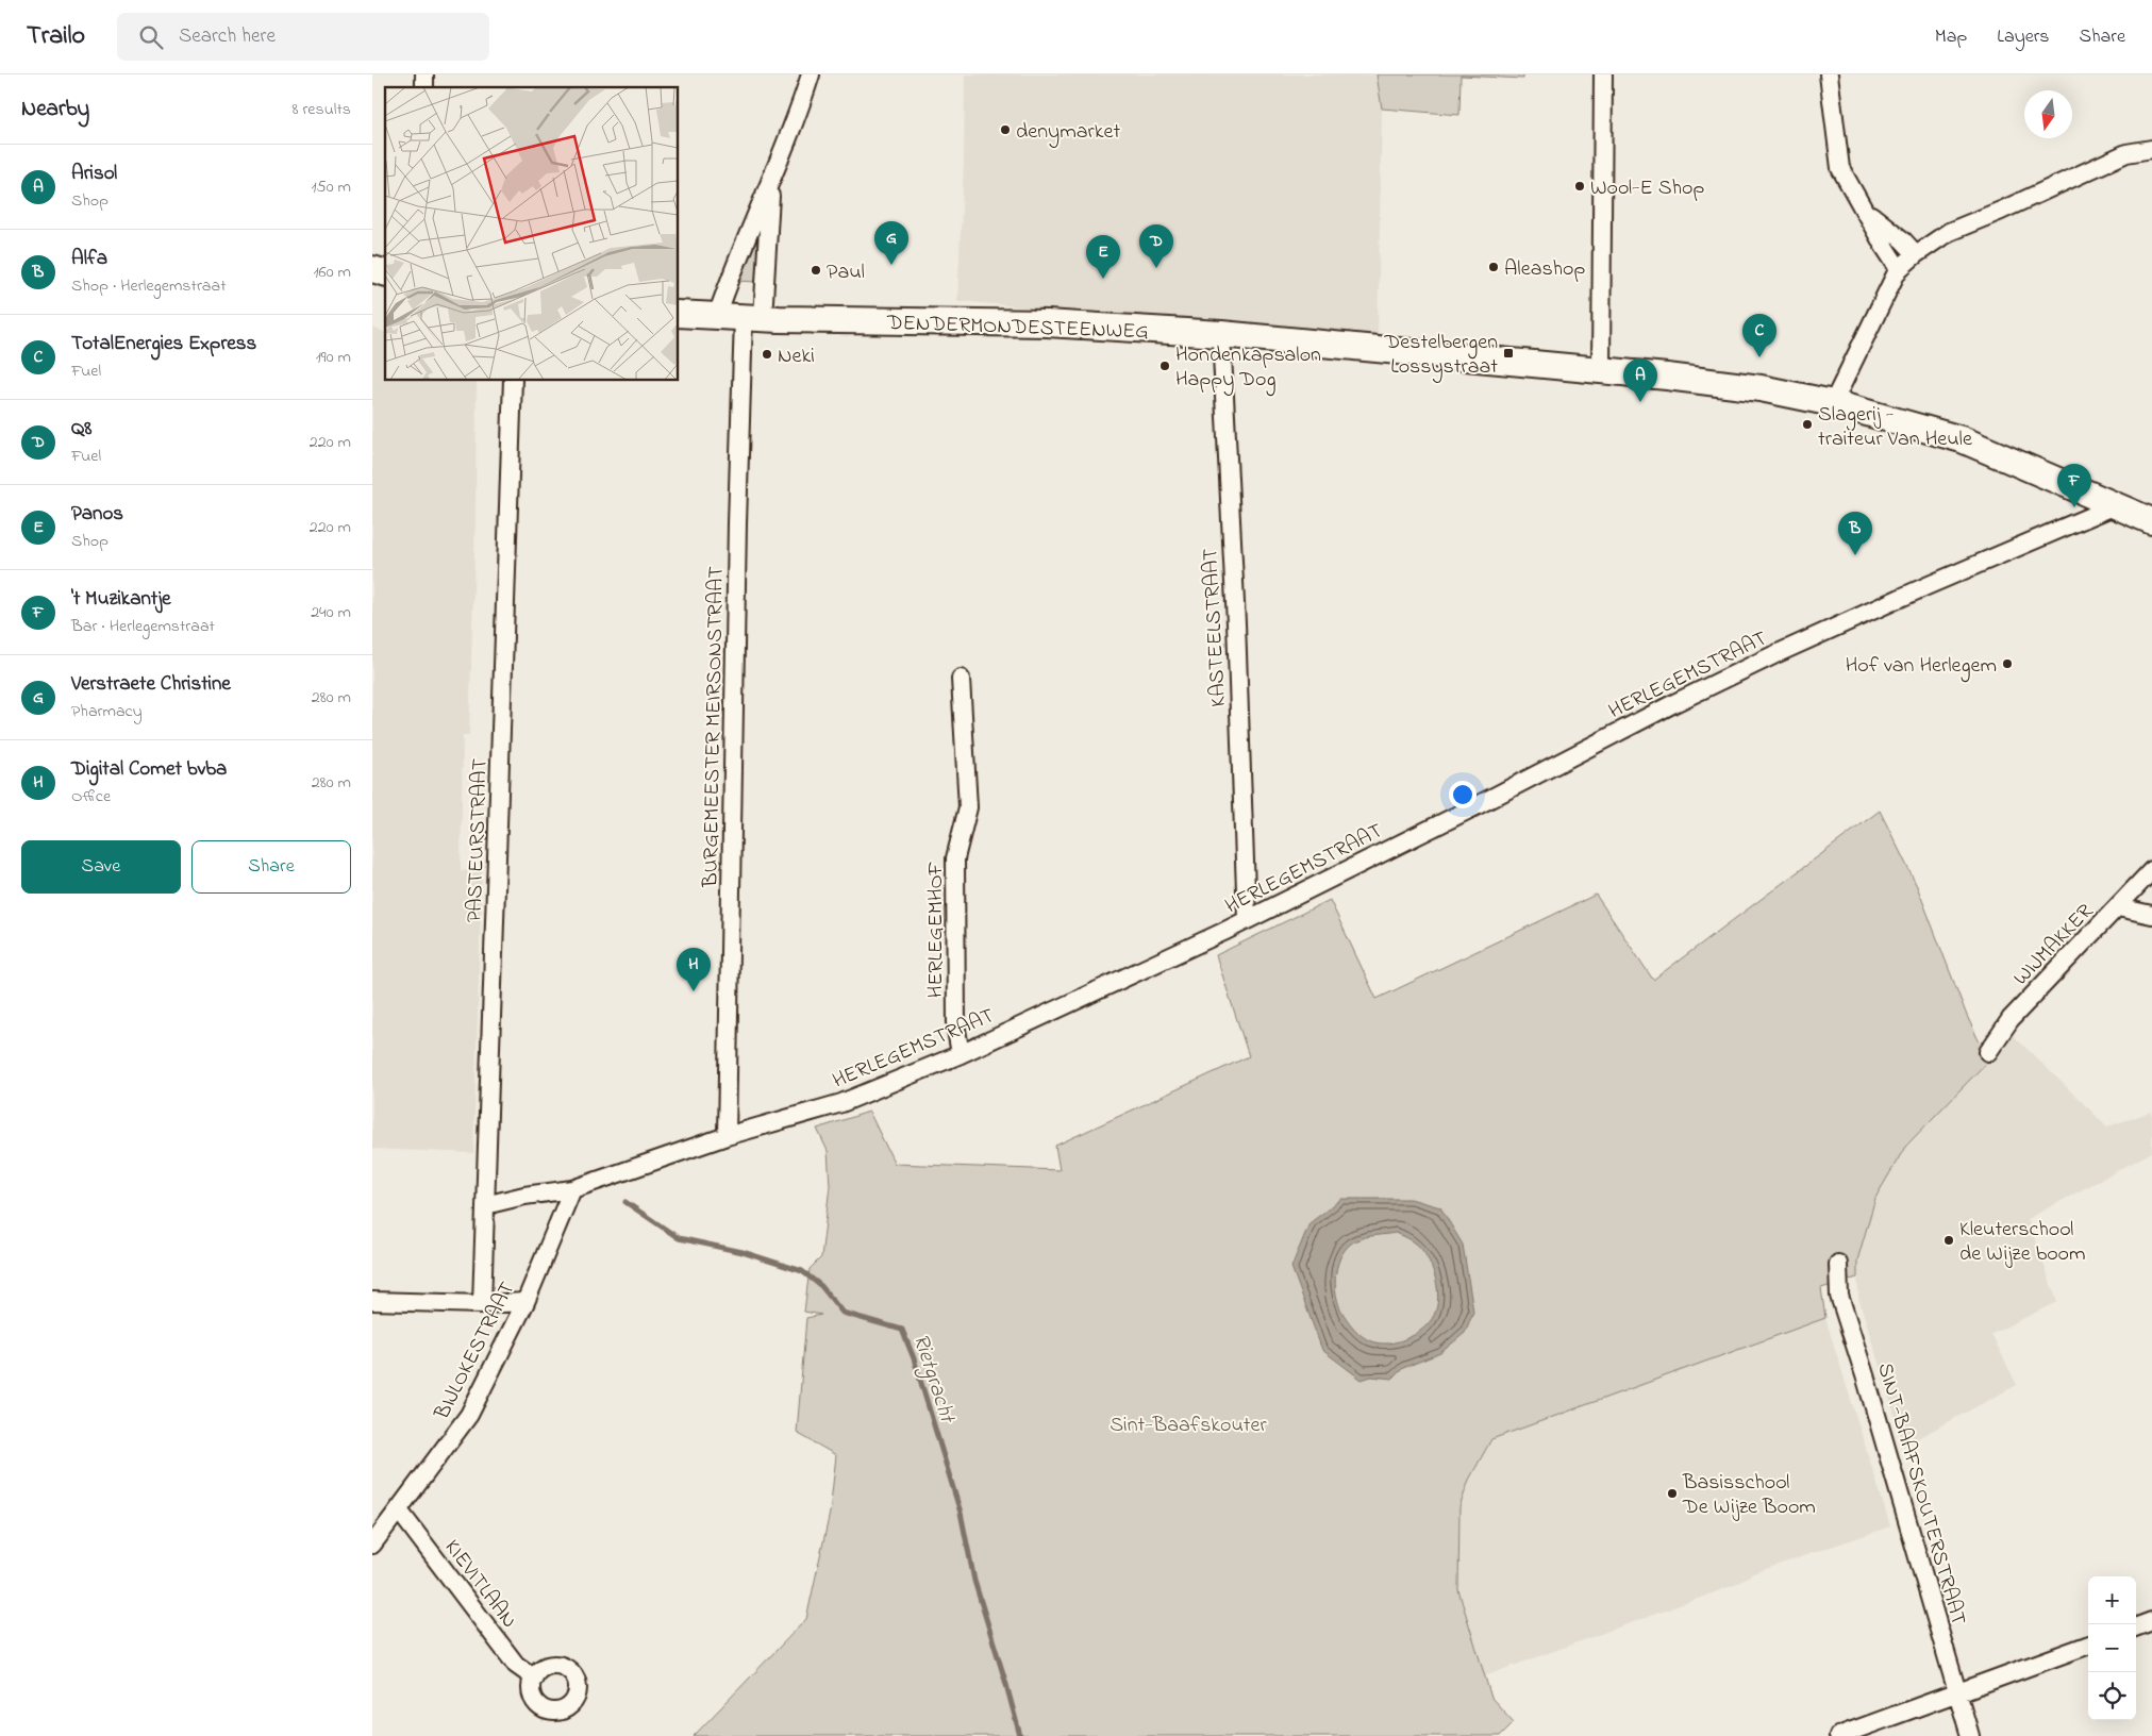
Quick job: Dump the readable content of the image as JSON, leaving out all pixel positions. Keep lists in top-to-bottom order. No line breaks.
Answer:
{"streets":{"main road":["DENDERMONDESTEENWEG"],"street":["KASTEELSTRAAT","HERLEGEMSTRAAT","BURGEMEESTER MEIRSONSTRAAT","PASTEURSTRAAT","HERLEGEMHOF","WIJMAKKER","BIJLOKESTRAAT","SINT-BAAFSKOUTERSTRAAT","KIEVITLAAN"]},"crossings":[["DENDERMONDESTEENWEG","KASTEELSTRAAT"],["DENDERMONDESTEENWEG","HERLEGEMSTRAAT"],["DENDERMONDESTEENWEG","BURGEMEESTER MEIRSONSTRAAT"],["KASTEELSTRAAT","HERLEGEMSTRAAT"],["HERLEGEMSTRAAT","BURGEMEESTER MEIRSONSTRAAT"],["HERLEGEMSTRAAT","PASTEURSTRAAT"],["HERLEGEMSTRAAT","HERLEGEMHOF"],["HERLEGEMSTRAAT","BIJLOKESTRAAT"],["BIJLOKESTRAAT","KIEVITLAAN"]],"water":["Rietgracht"],"parks":["Sint-Baafskouter"],"places":{"other":["denymarket","Wool-E Shop","Aleashop","Paul","Neki","Hondenkapsalon Happy Dog","Slagerij - traiteur Van Heule","Hof van Herlegem","Kleuterschool de Wijze boom","Basisschool De Wijze Boom"],"transit":["Destelbergen Lossystraat"]},"north":"bottom","page":{"header":"Trailo","search":"Search here","nav":["Map","Layers","Share"],"heading":["Nearby","8 results"],"list":[{"mark":"A","name":"Arisol","note":"Shop","value":"150 m"},{"mark":"B","name":"Alfa","note":"Shop · Herlegemstraat","value":"160 m"},{"mark":"C","name":"TotalEnergies Express","note":"Fuel","value":"190 m"},{"mark":"D","name":"Q8","note":"Fuel","value":"220 m"},{"mark":"E","name":"Panos","note":"Shop","value":"220 m"},{"mark":"F","name":"'t Muzikantje","note":"Bar · Herlegemstraat","value":"240 m"},{"mark":"G","name":"Verstraete Christine","note":"Pharmacy","value":"280 m"},{"mark":"H","name":"Digital Comet bvba","note":"Office","value":"280 m"}],"pins":["G","D","E","C","A","F","B","H"],"buttons":["Save","Share"],"map_buttons":["+","−"]}}
